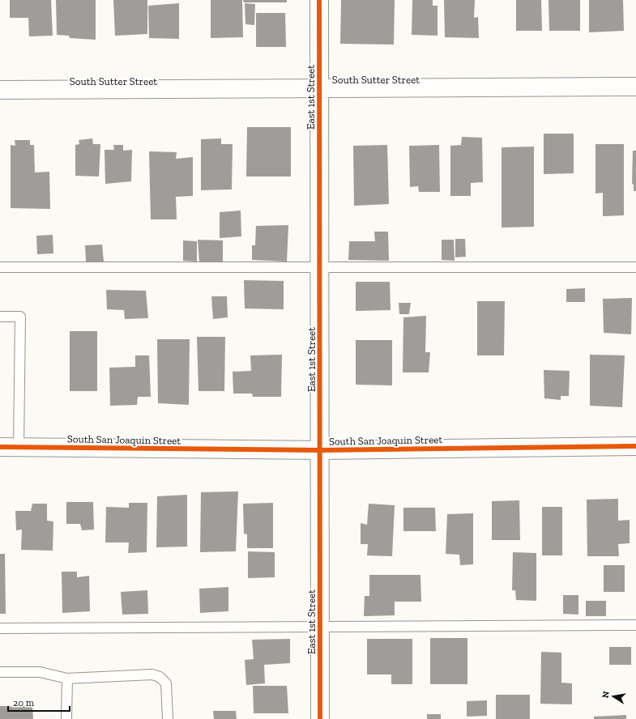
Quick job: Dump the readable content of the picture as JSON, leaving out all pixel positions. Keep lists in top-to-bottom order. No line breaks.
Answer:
{"streets":{"street":["South Sutter Street","East 1st Street","South San Joaquin Street"]},"crossings":[["South Sutter Street","East 1st Street"],["East 1st Street","South San Joaquin Street"]],"scale_bar":"20 m","north":"left"}
